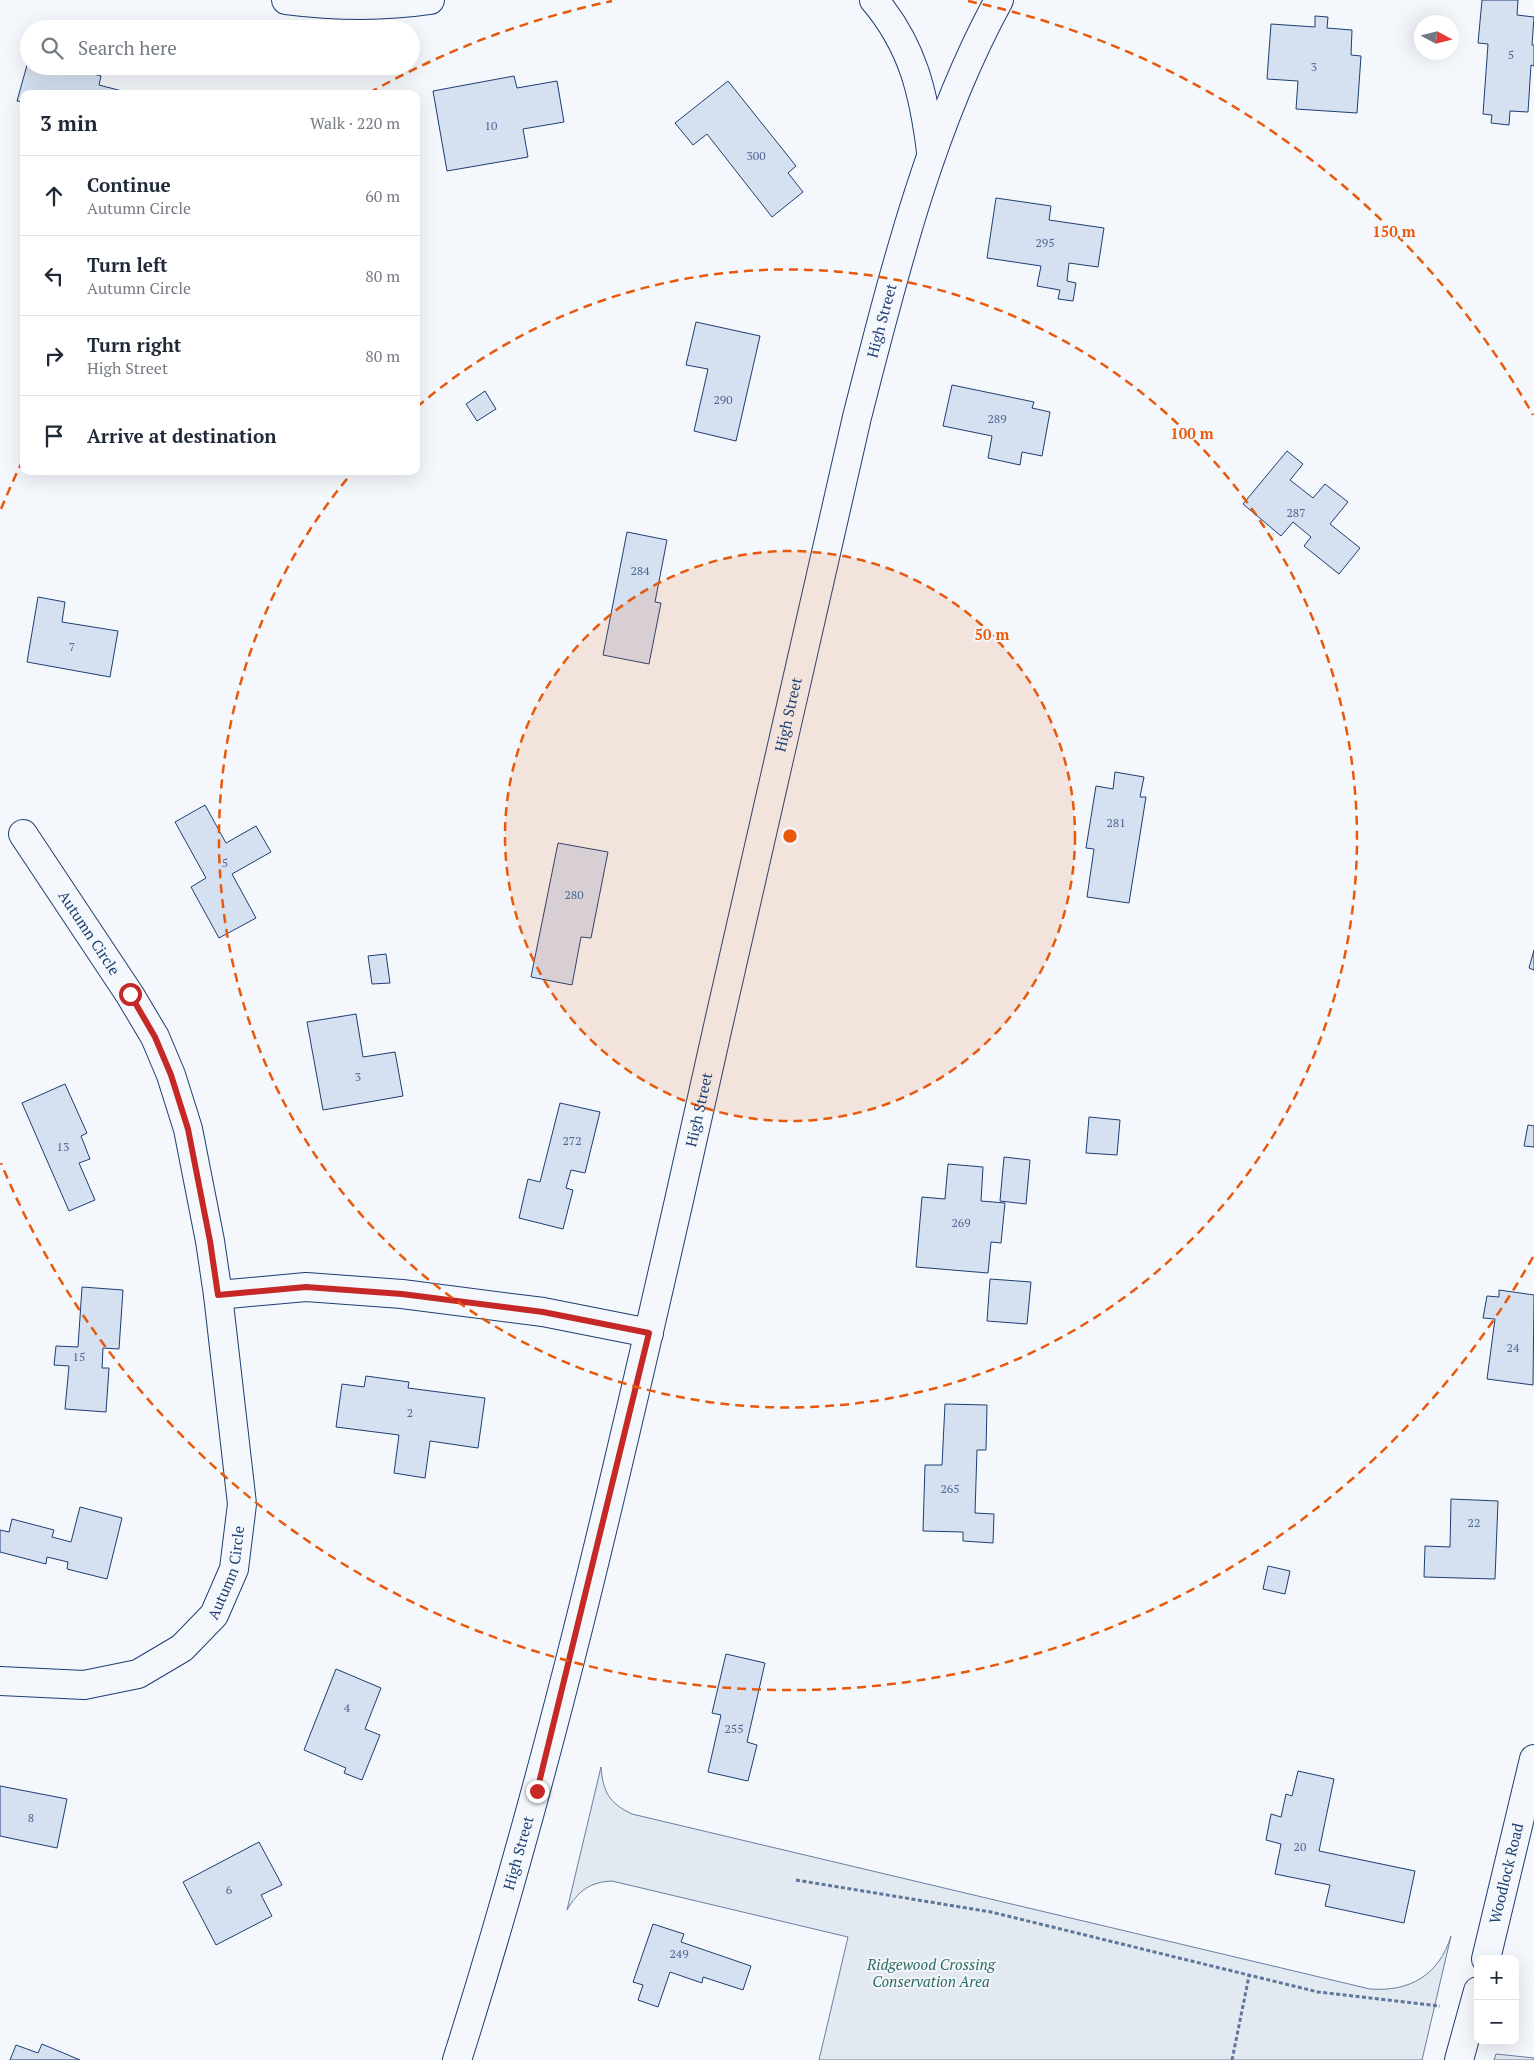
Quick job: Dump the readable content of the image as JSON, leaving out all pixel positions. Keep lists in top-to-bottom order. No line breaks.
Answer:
{"streets":{"main road":["High Street","Autumn Circle","Woodlock Road"]},"parks":["Ridgewood Crossing Conservation Area"],"house_numbers":["5","3","10","300","295","290","289","287","284","7","281","5","280","3","272","13","269","24","15","2","265","22","4","255","8","20","6","249"],"north":"right","page":{"search":"Search here","heading":["3 min","Walk · 220 m"],"list":[["Continue","Autumn Circle","60 m"],["Turn left","Autumn Circle","80 m"],["Turn right","High Street","80 m"],"Arrive at destination"],"map_buttons":["+","−"]},"rings":["150 m","100 m","50 m"]}
